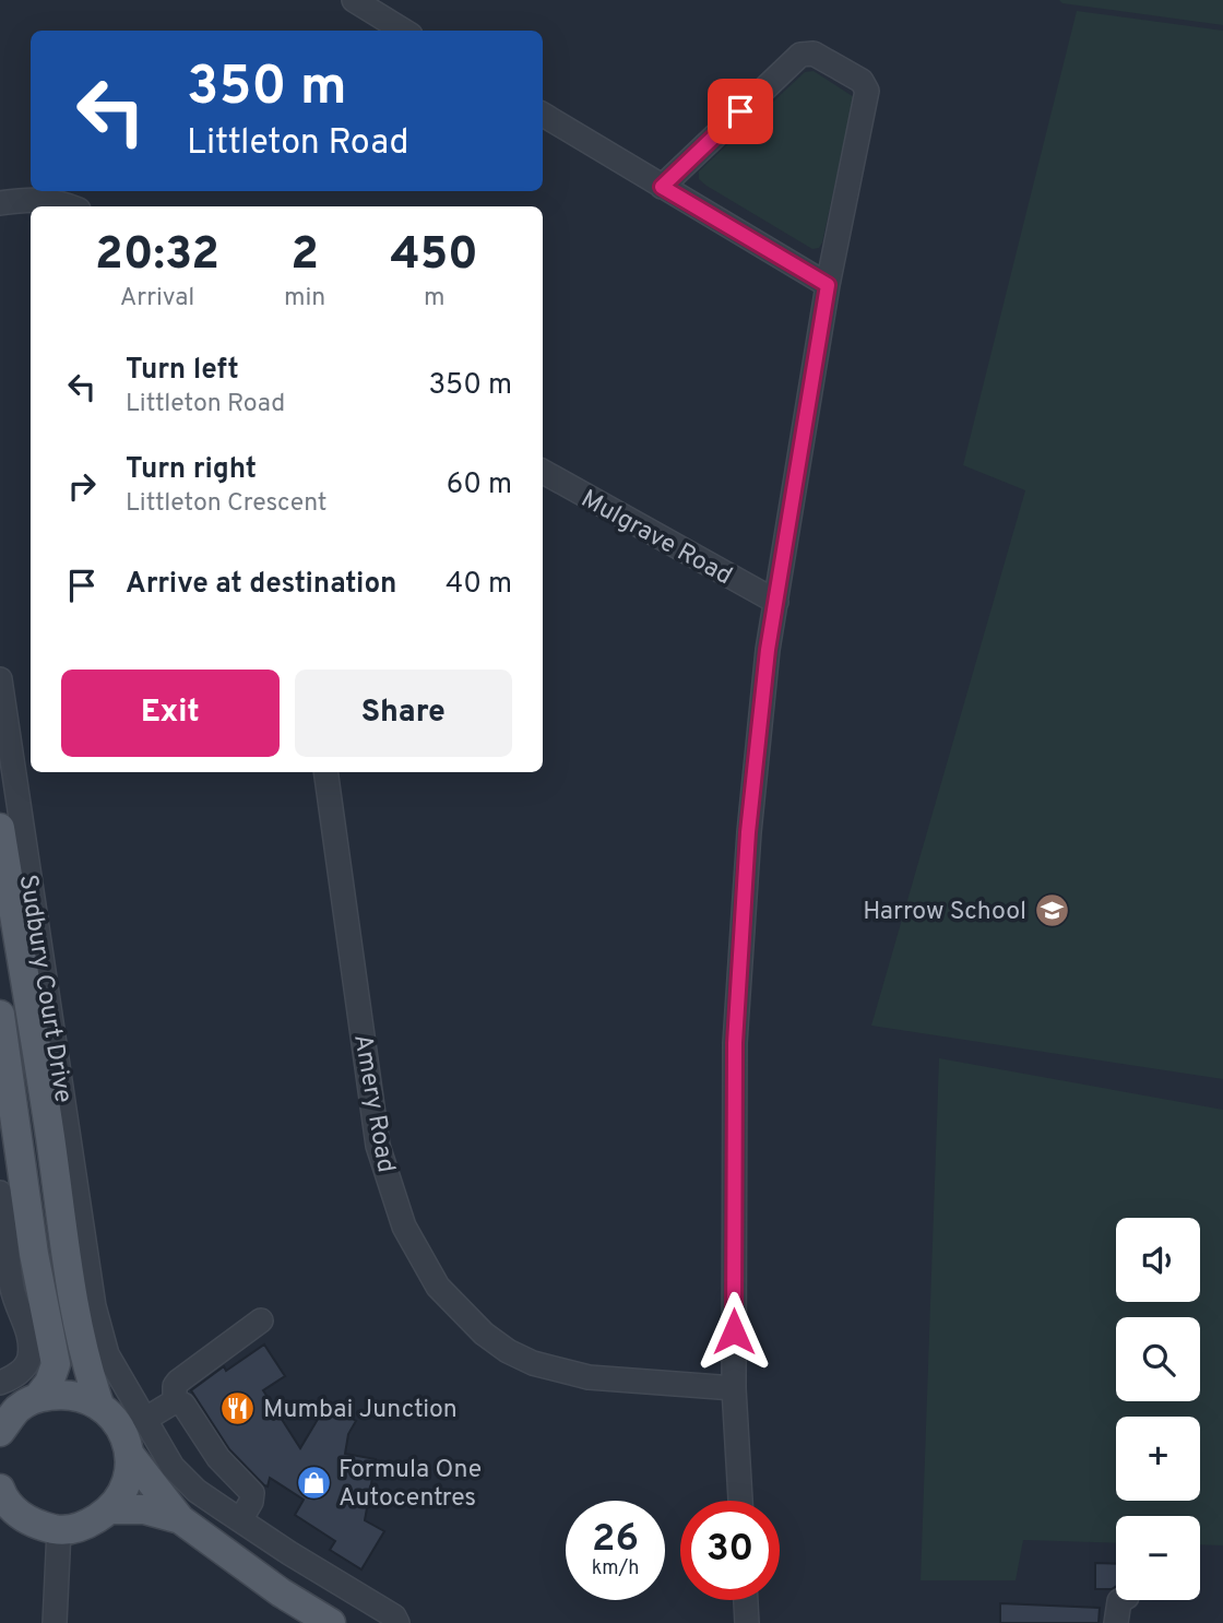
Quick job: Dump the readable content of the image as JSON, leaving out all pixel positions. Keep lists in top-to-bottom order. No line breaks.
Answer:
{"streets":{"main road":["Sudbury Court Drive"],"street":["Mulgrave Road","Amery Road"]},"places":{"school or university":["Harrow School"],"restaurant":["Mumbai Junction"],"shop":["Formula One Autocentres"]},"page":{"turn":["350 m","Littleton Road"],"eta":["20:32","Arrival","2","min","450","m"],"list":[{"name":"Turn left","note":"Littleton Road","value":"350 m"},{"name":"Turn right","note":"Littleton Crescent","value":"60 m"},{"name":"Arrive at destination","value":"40 m"}],"buttons":["Exit","Share"],"map_buttons":["+","−"],"speed":"26 km/h","limit":"30"}}
